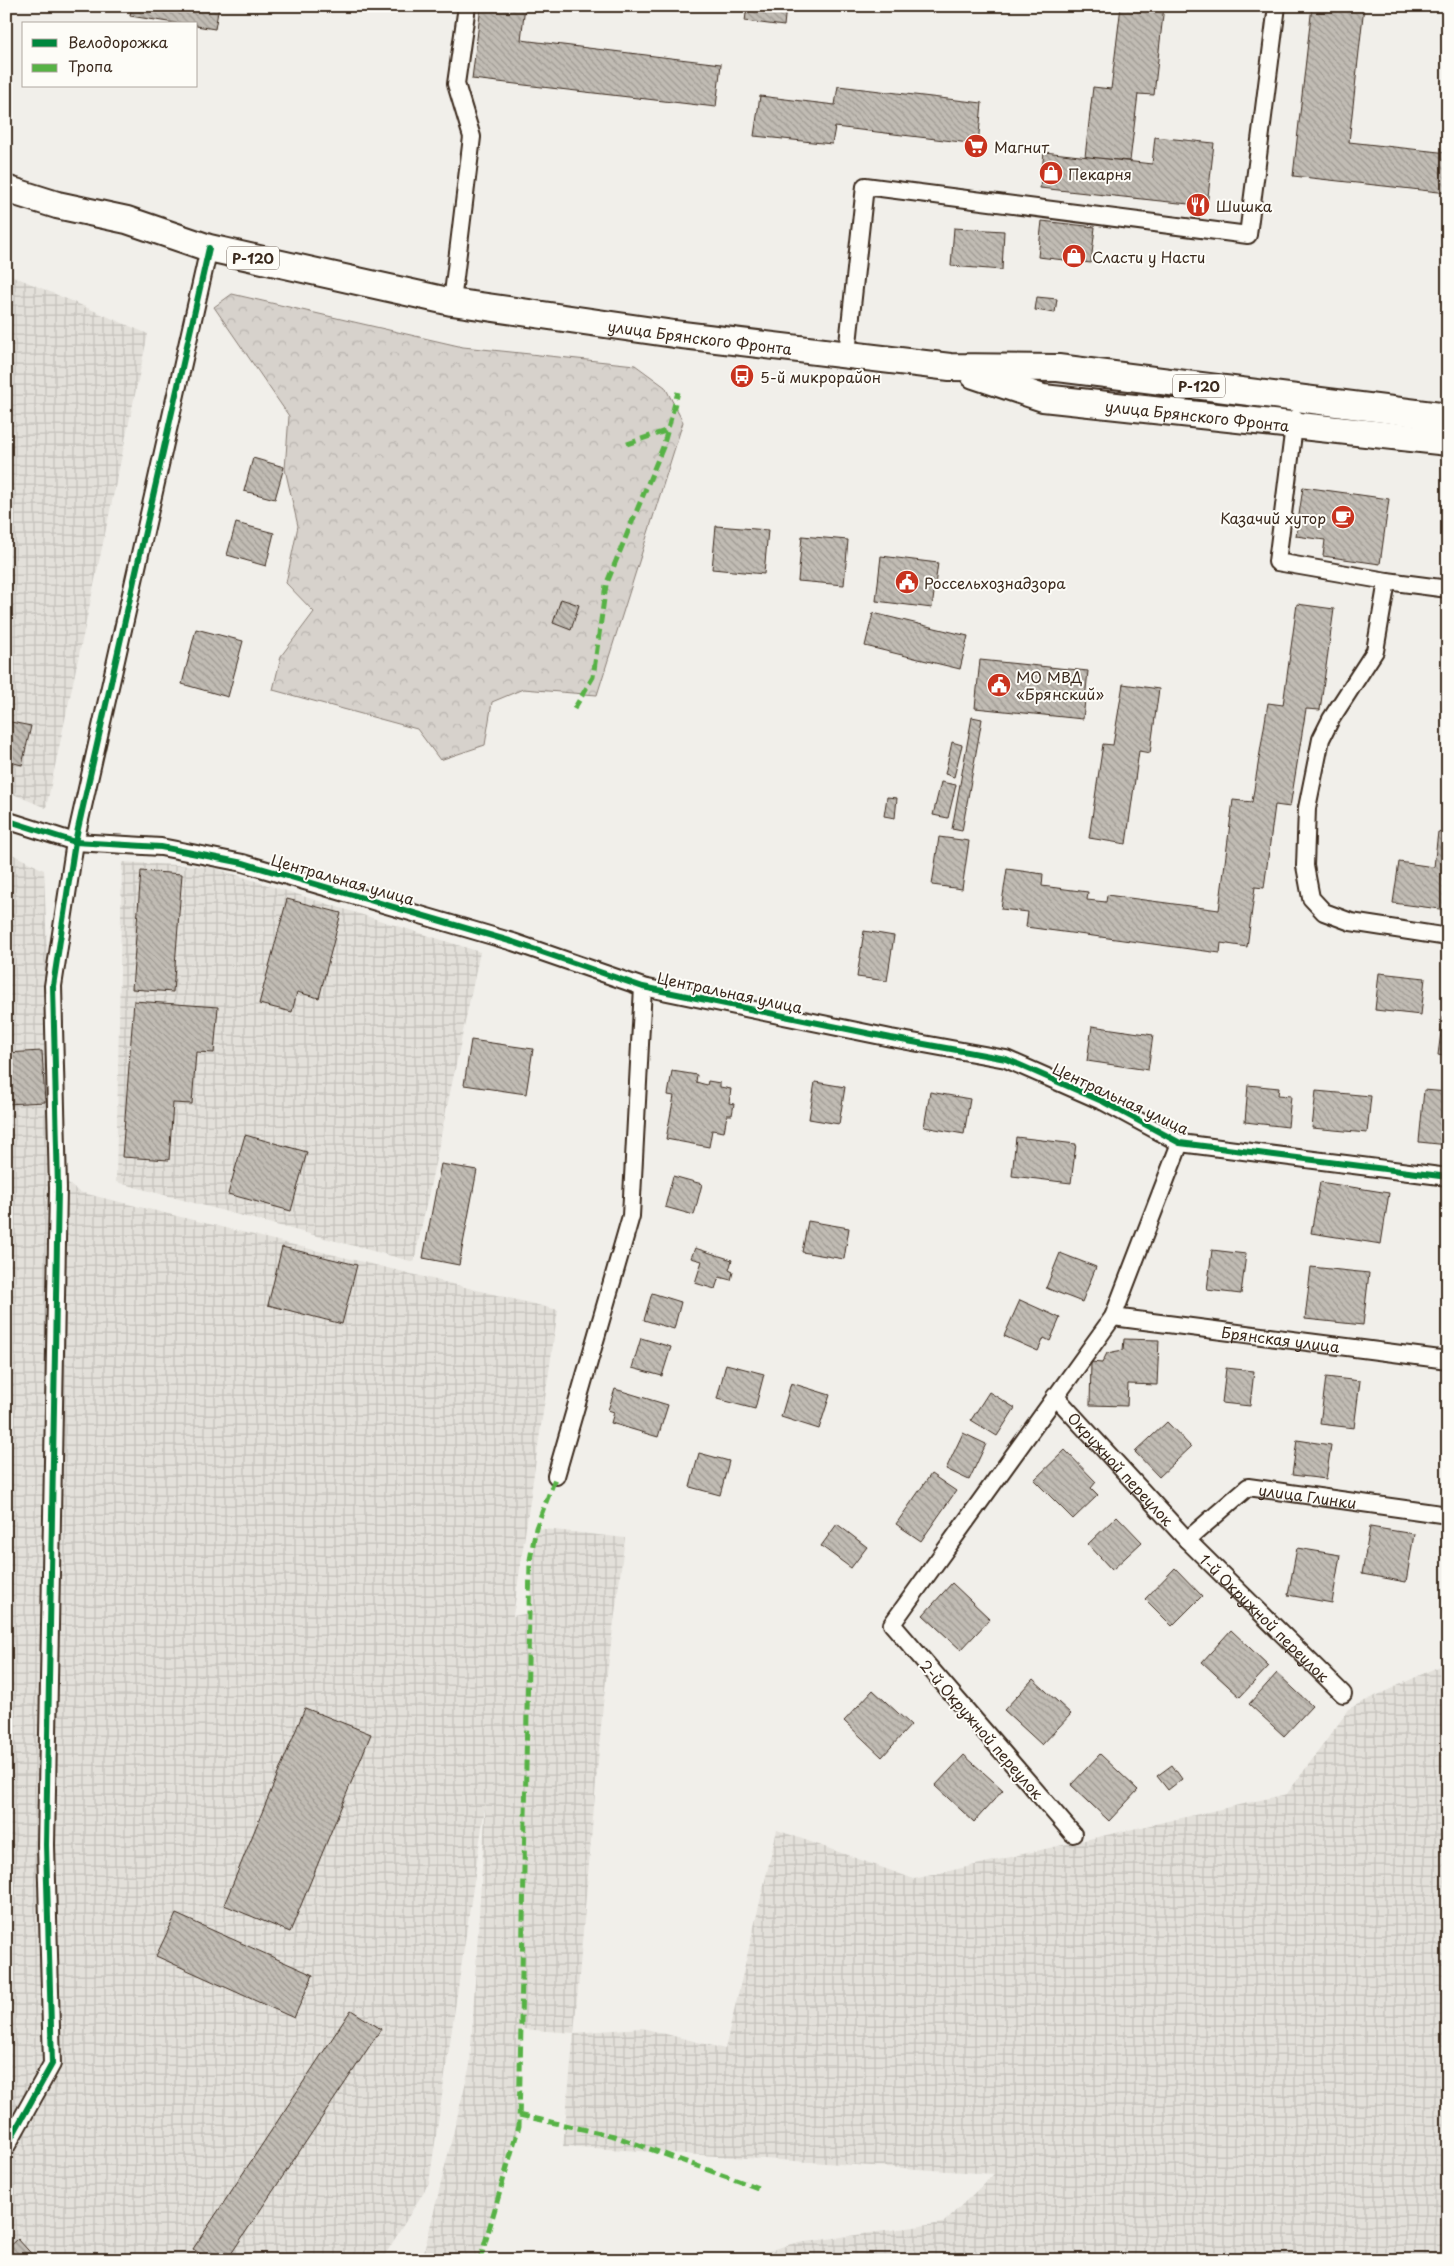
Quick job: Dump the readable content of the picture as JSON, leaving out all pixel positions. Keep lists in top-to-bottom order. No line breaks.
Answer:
{"streets":{"main road":["Р-120","улица Брянского Фронта"],"street":["Центральная улица","Брянская улица","Окружной переулок","улица Глинки","1-й Окружной переулок","2-й Окружной переулок"]},"crossings":[["Окружной переулок","улица Глинки"],["Окружной переулок","1-й Окружной переулок"],["Окружной переулок","2-й Окружной переулок"],["улица Глинки","1-й Окружной переулок"]],"places":{"supermarket":["Магнит"],"shop":["Пекарня","Сласти у Насти"],"restaurant":["Шишка"],"bus stop":["5-й микрорайон"],"cafe":["Казачий хутор"],"public building":["Россельхознадзора","МО МВД «Брянский»"]},"legend":["Велодорожка","Тропа"]}
